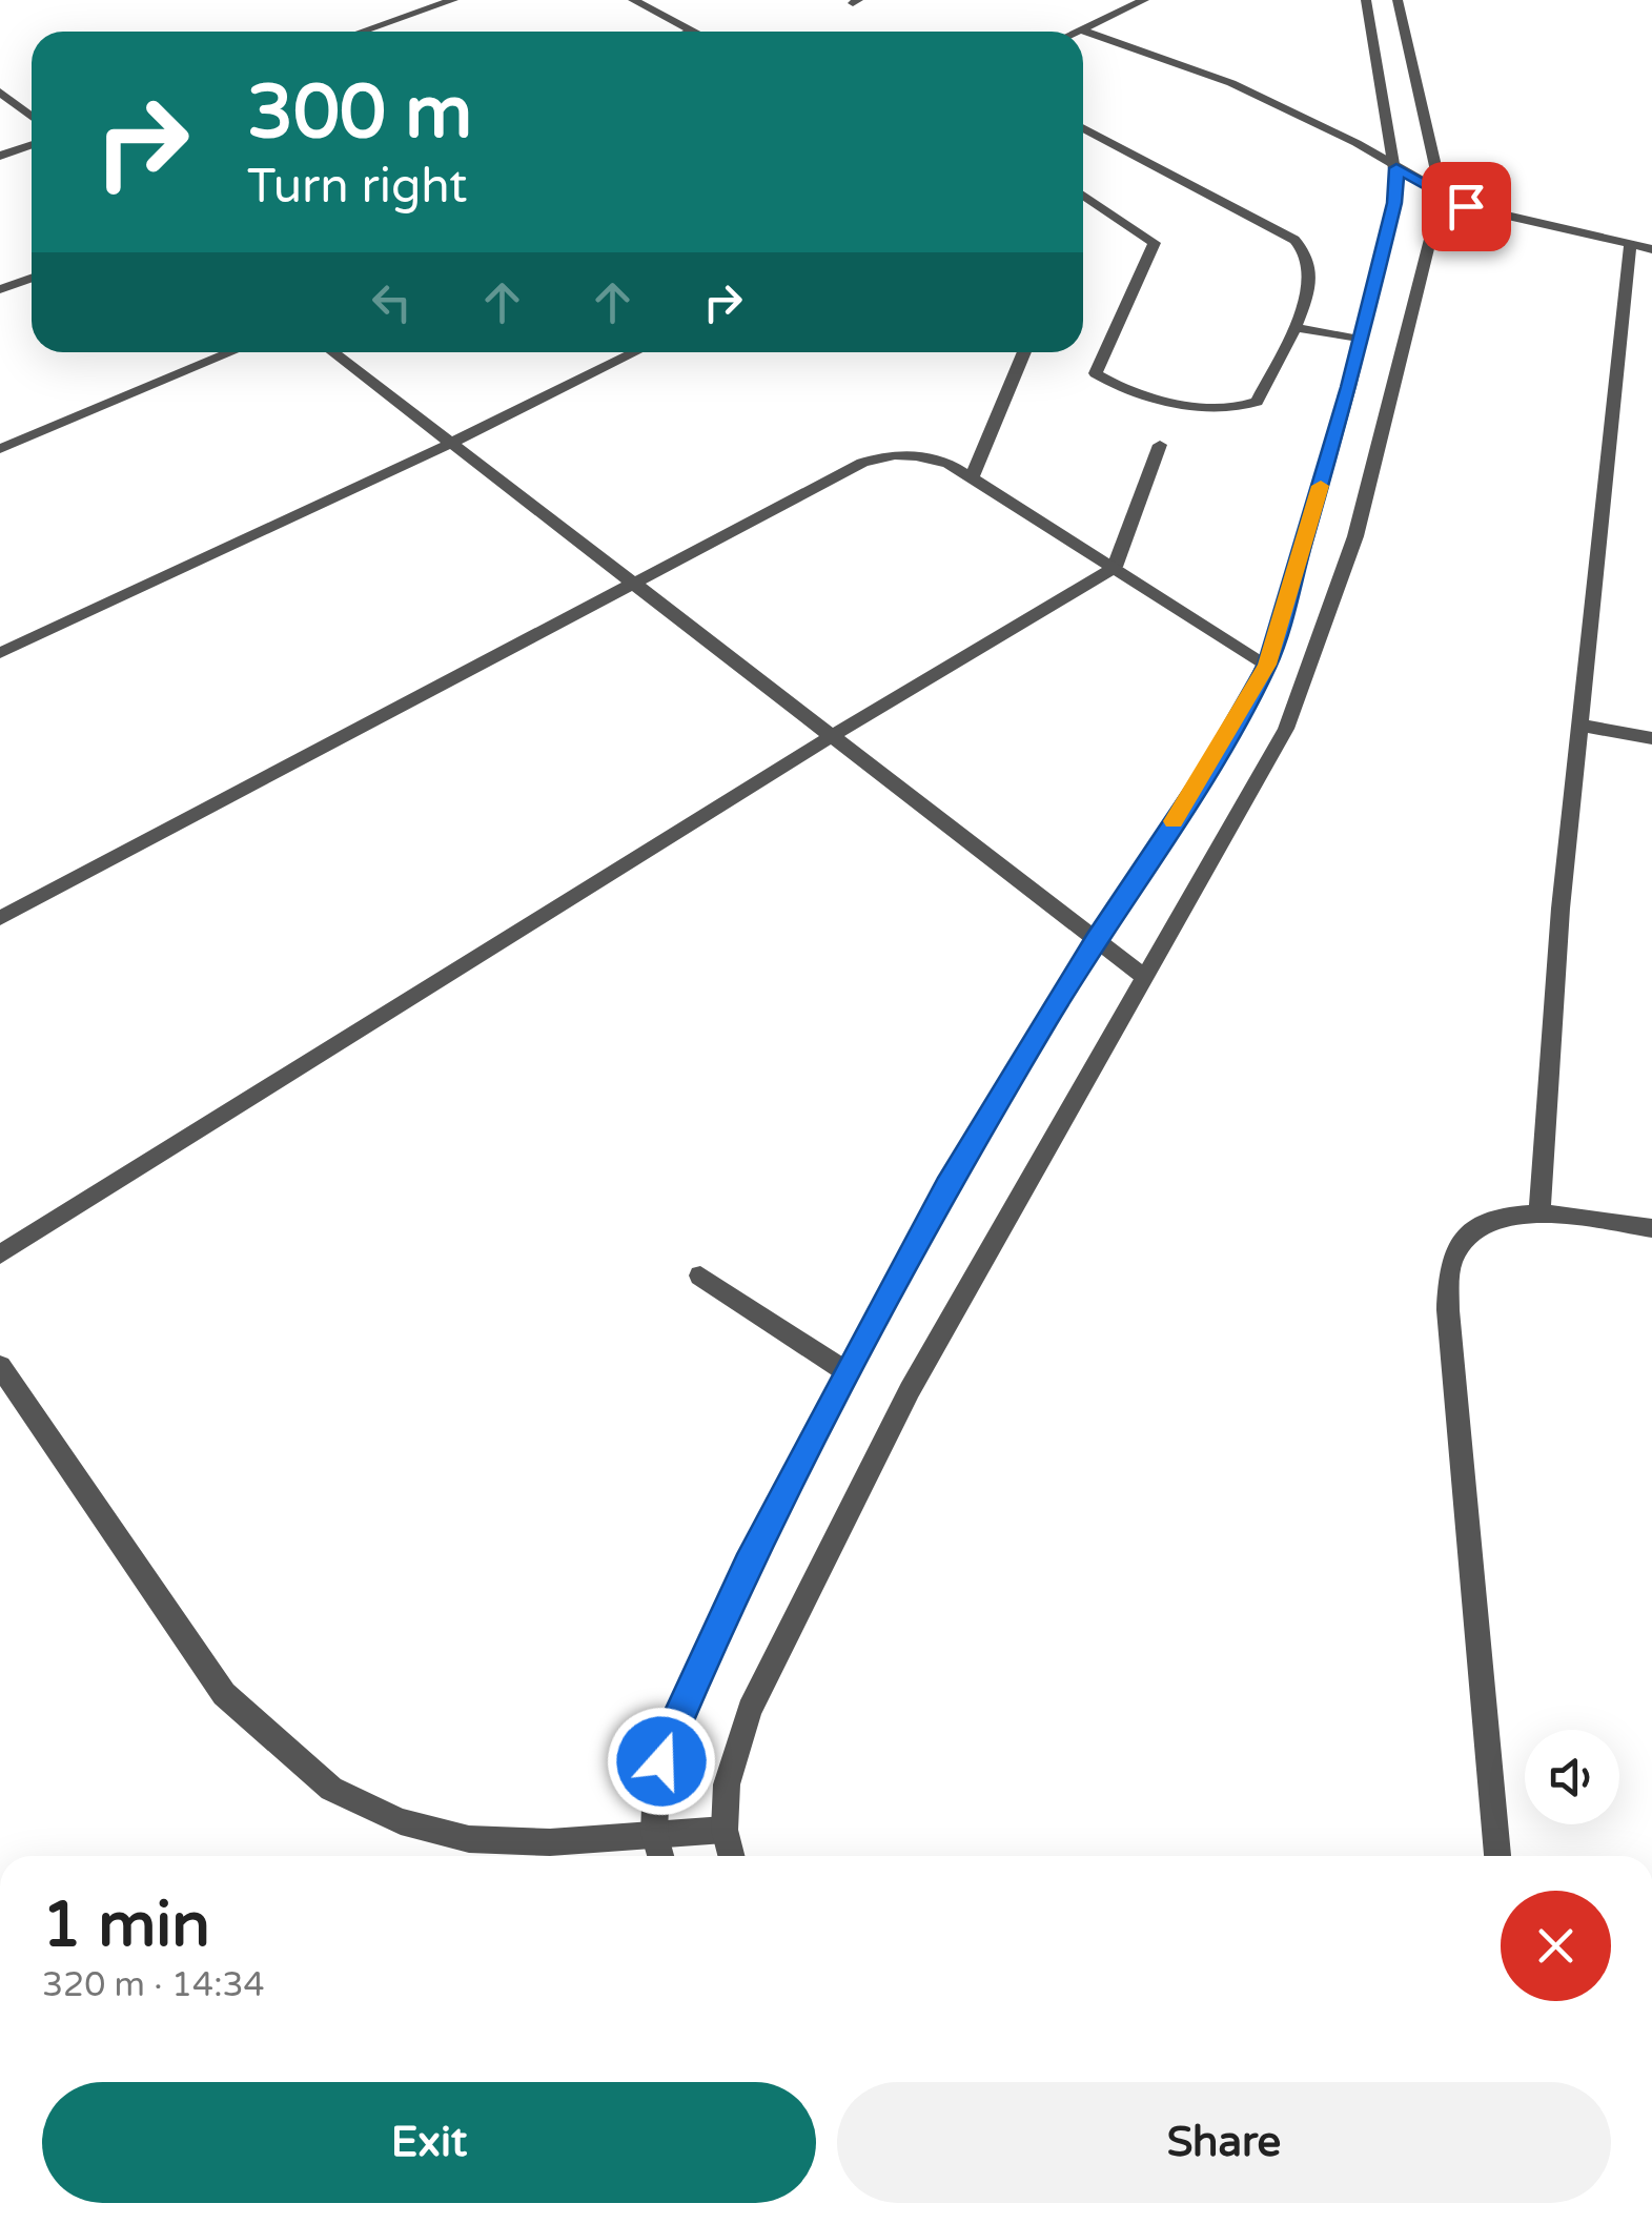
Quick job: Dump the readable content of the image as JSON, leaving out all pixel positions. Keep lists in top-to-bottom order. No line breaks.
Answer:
{"page":{"turn":["300 m","Turn right"],"heading":["1 min","320 m · 14:34"],"buttons":["Exit","Share"]}}
